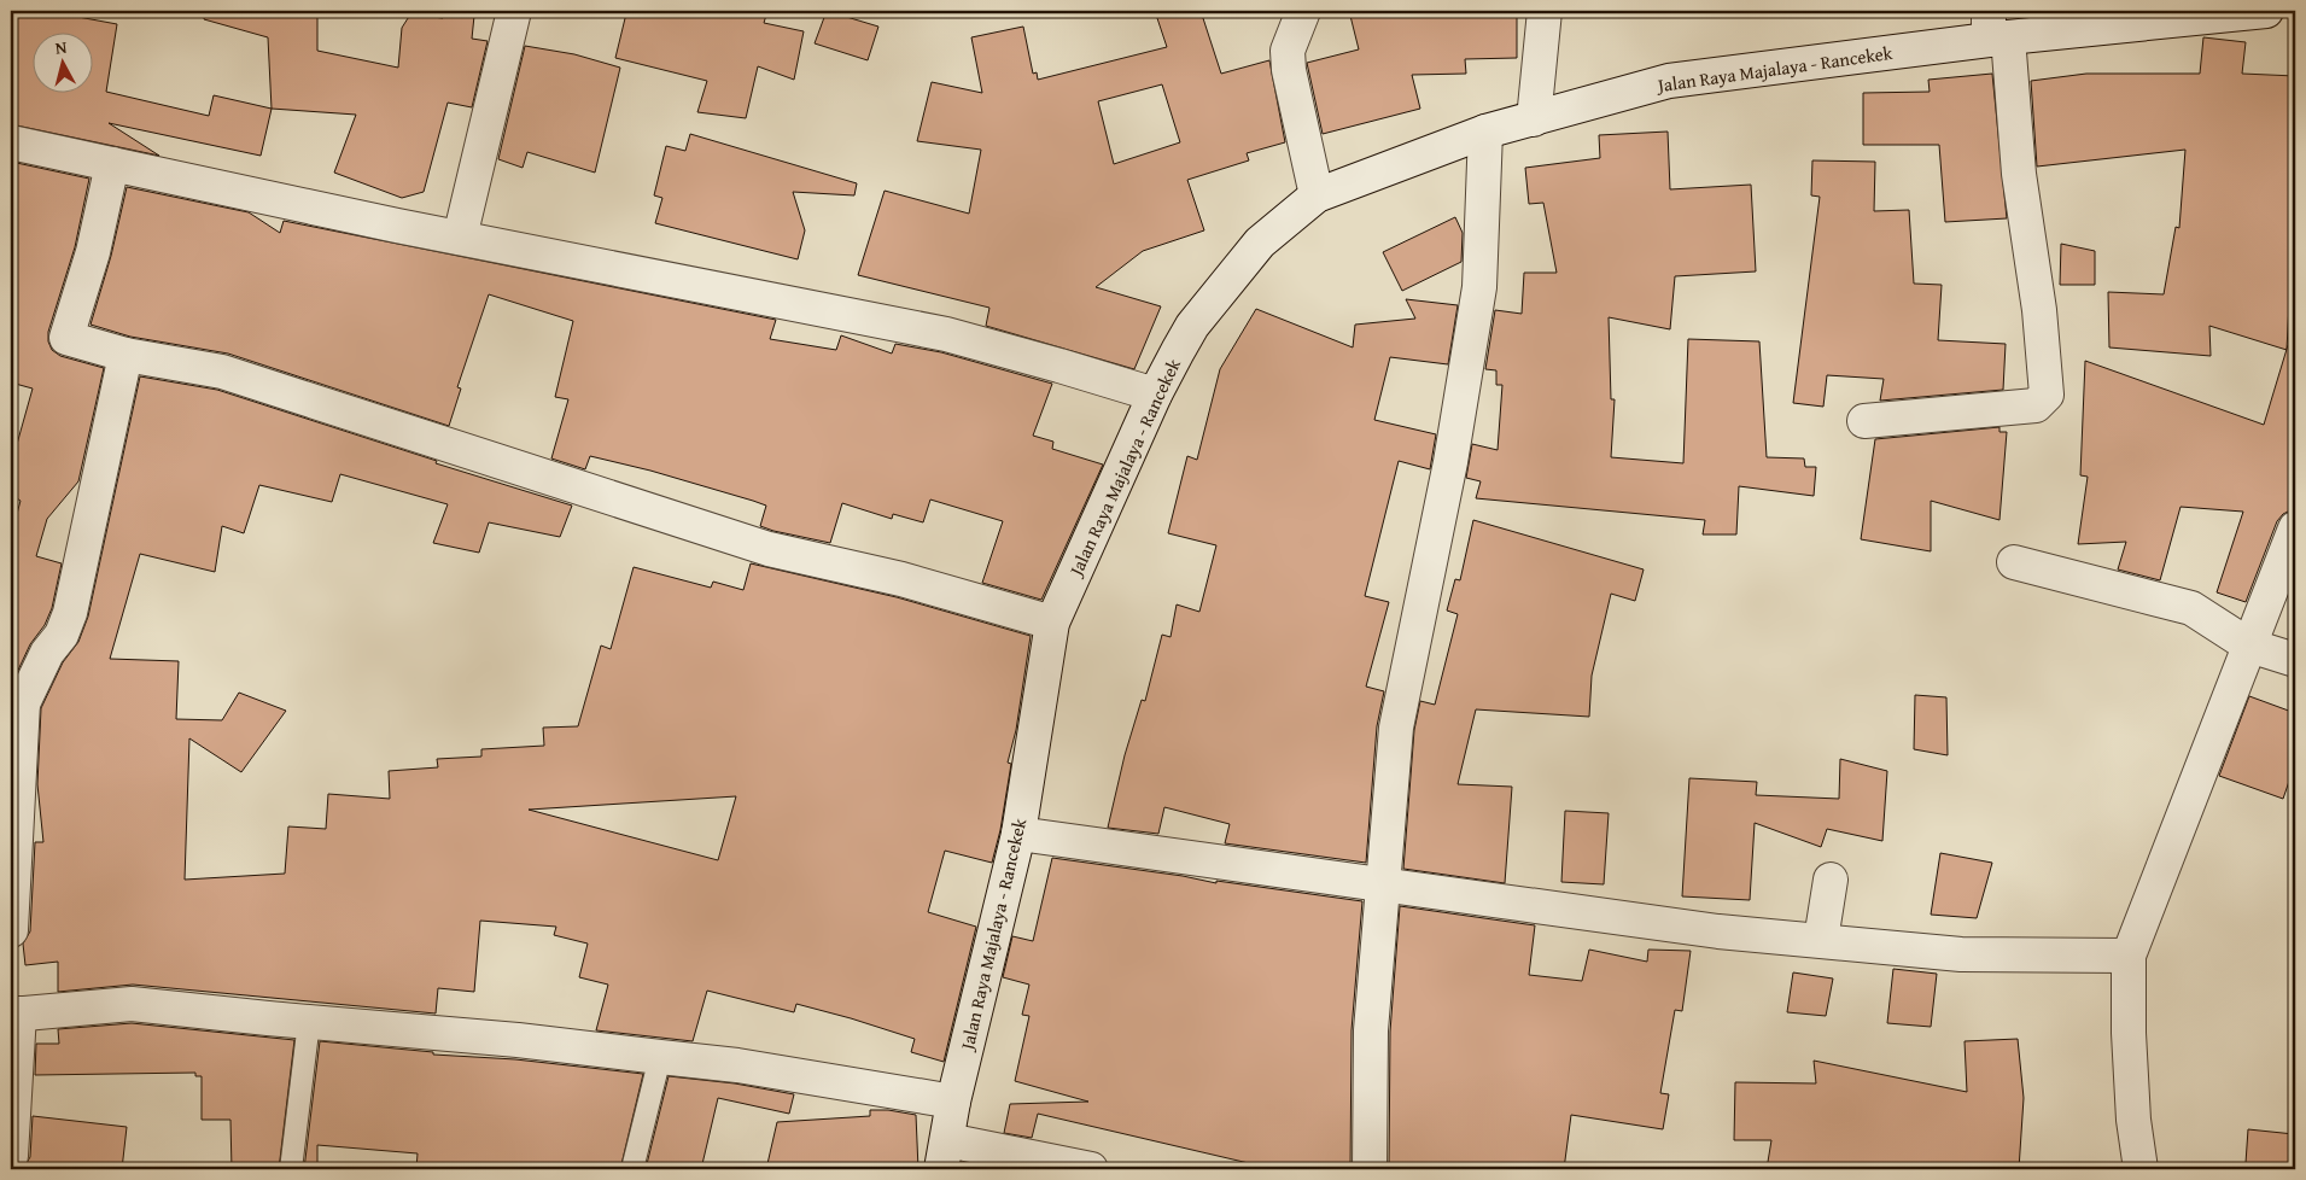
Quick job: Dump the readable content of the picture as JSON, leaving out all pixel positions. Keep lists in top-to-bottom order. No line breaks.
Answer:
{"streets":{"street":["Jalan Raya Majalaya - Rancekek"]},"north":"top"}
